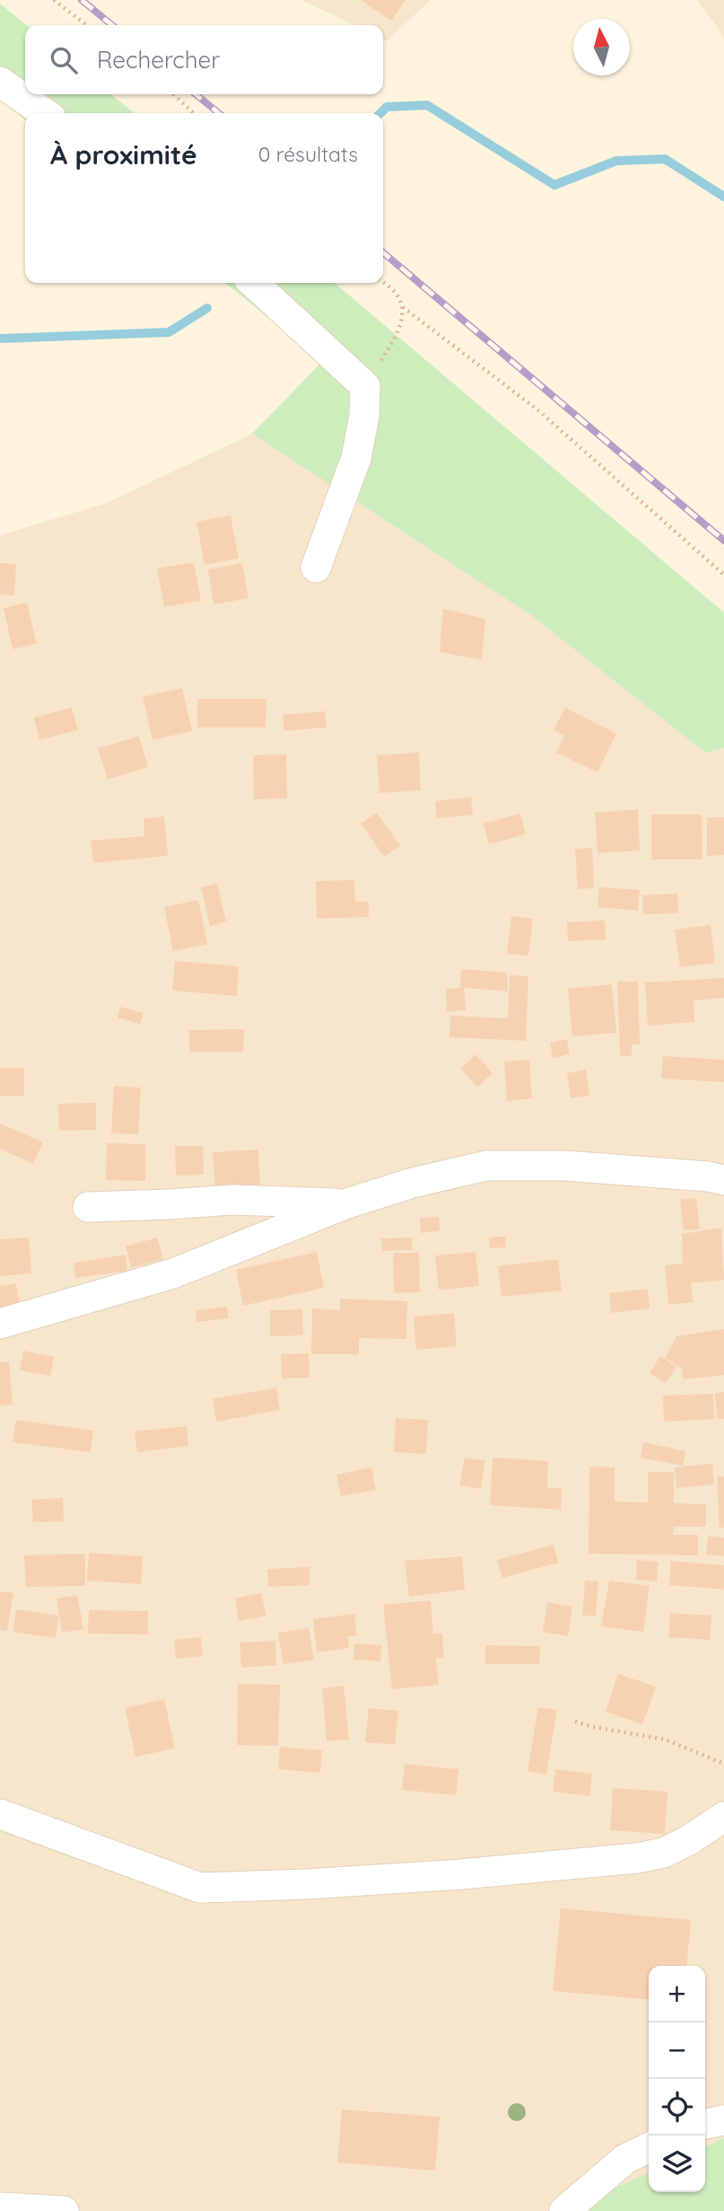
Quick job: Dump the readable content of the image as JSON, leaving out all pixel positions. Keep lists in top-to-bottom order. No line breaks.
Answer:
{"north":"top","page":{"search":"Rechercher","heading":["À proximité","0 résultats"],"map_buttons":["+","−"]}}
